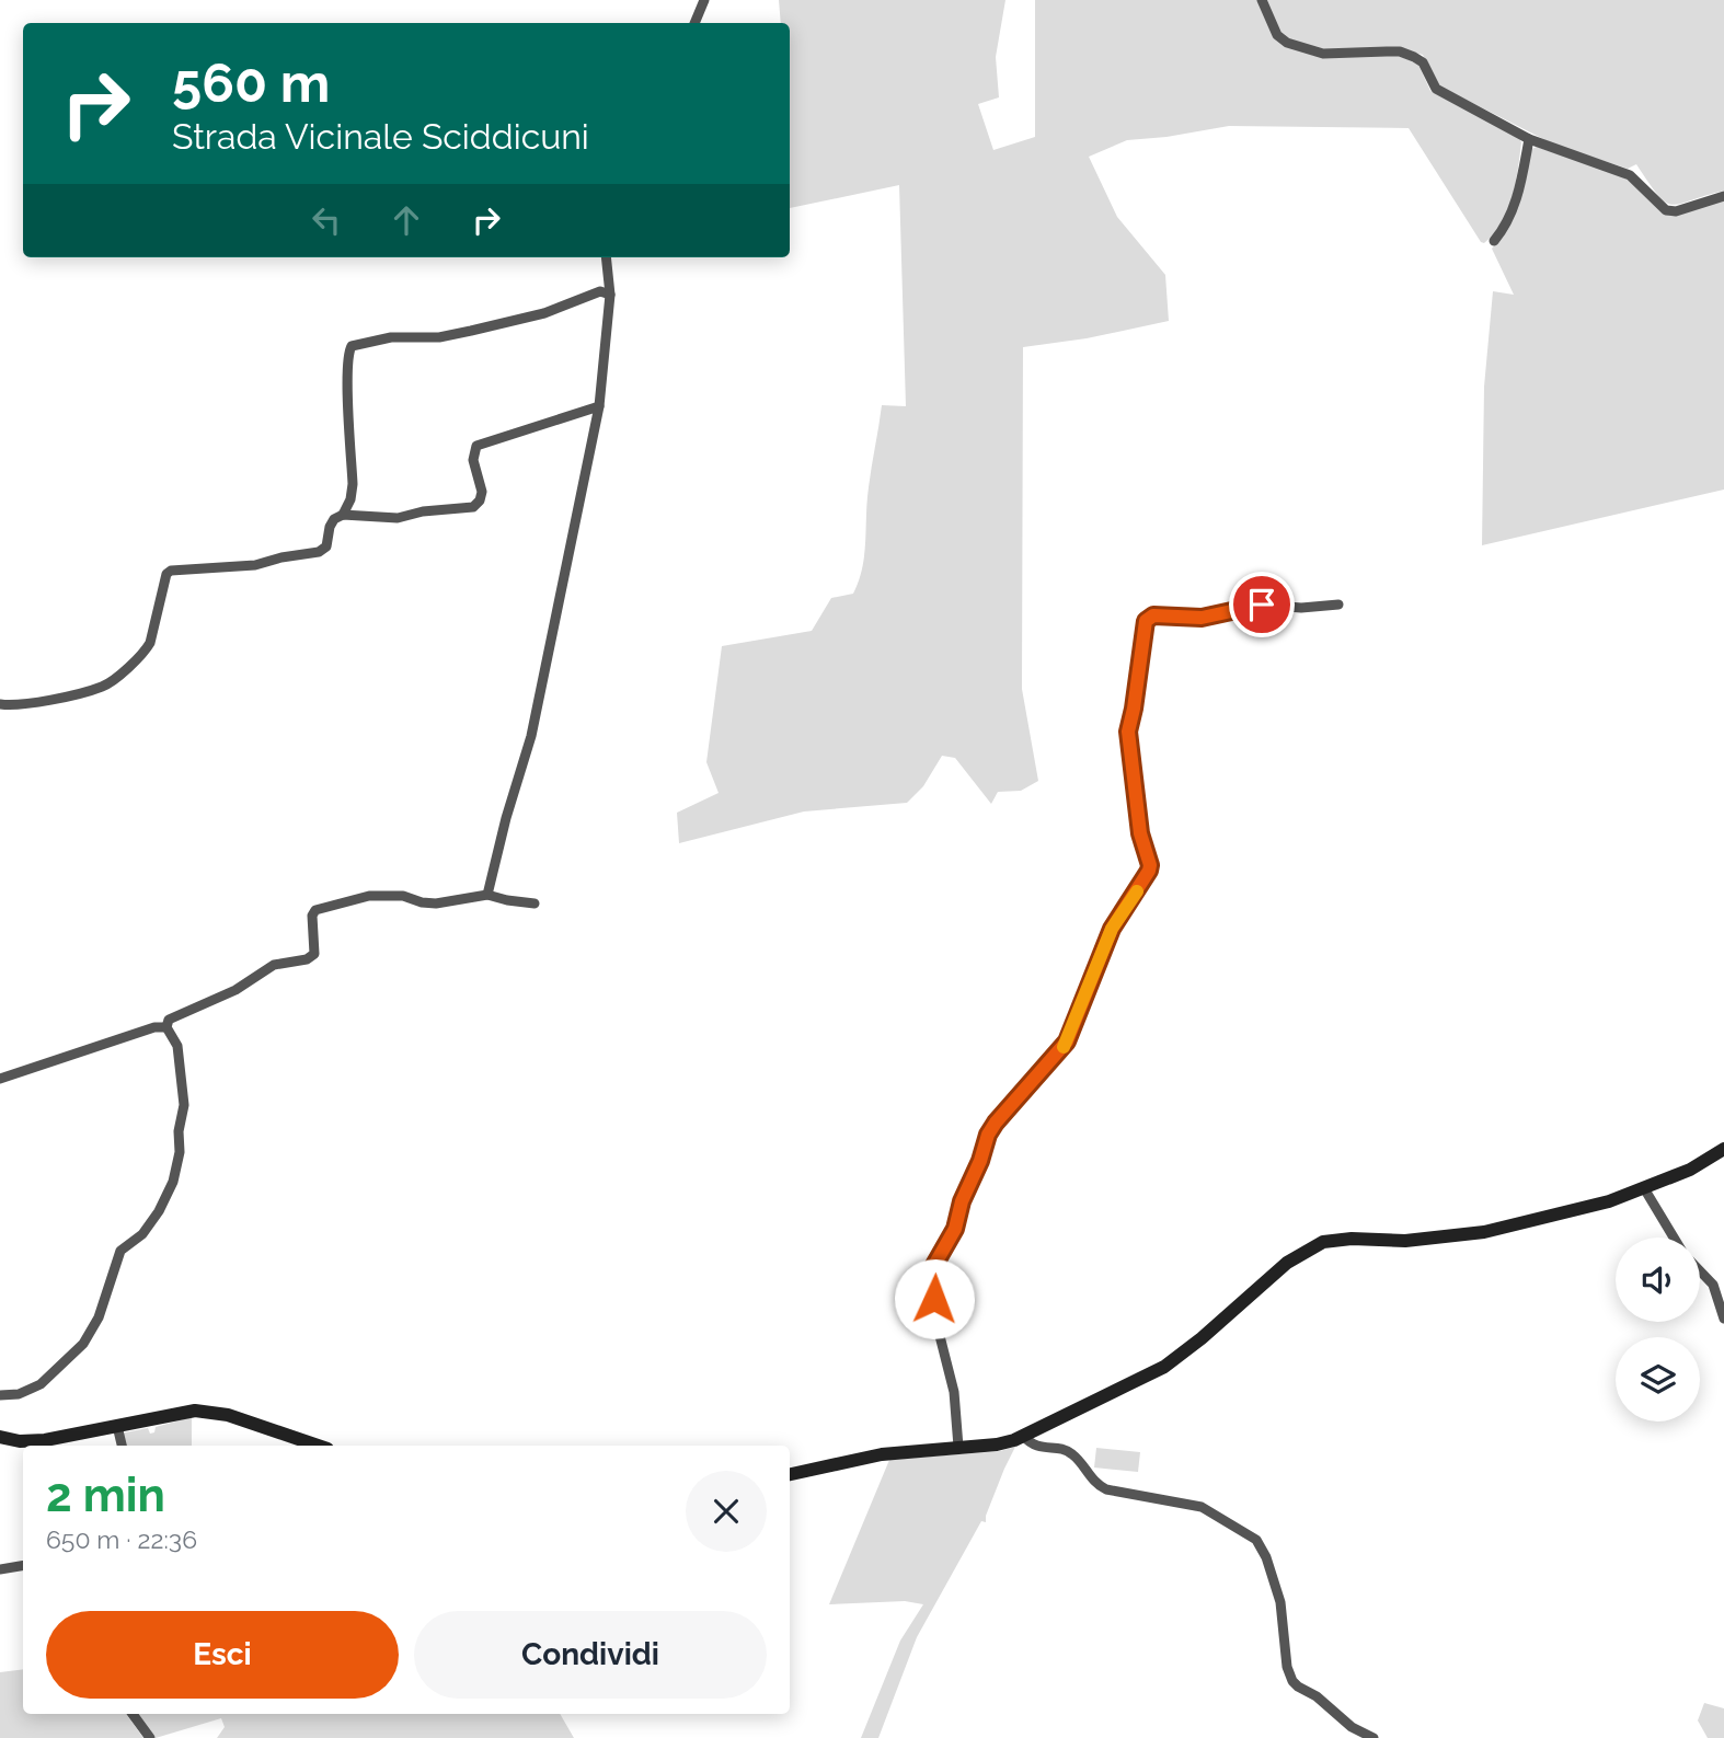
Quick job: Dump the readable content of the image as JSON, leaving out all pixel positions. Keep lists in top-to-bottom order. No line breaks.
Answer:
{"page":{"turn":["560 m","Strada Vicinale Sciddicuni"],"heading":["2 min","650 m · 22:36"],"buttons":["Esci","Condividi"]}}
